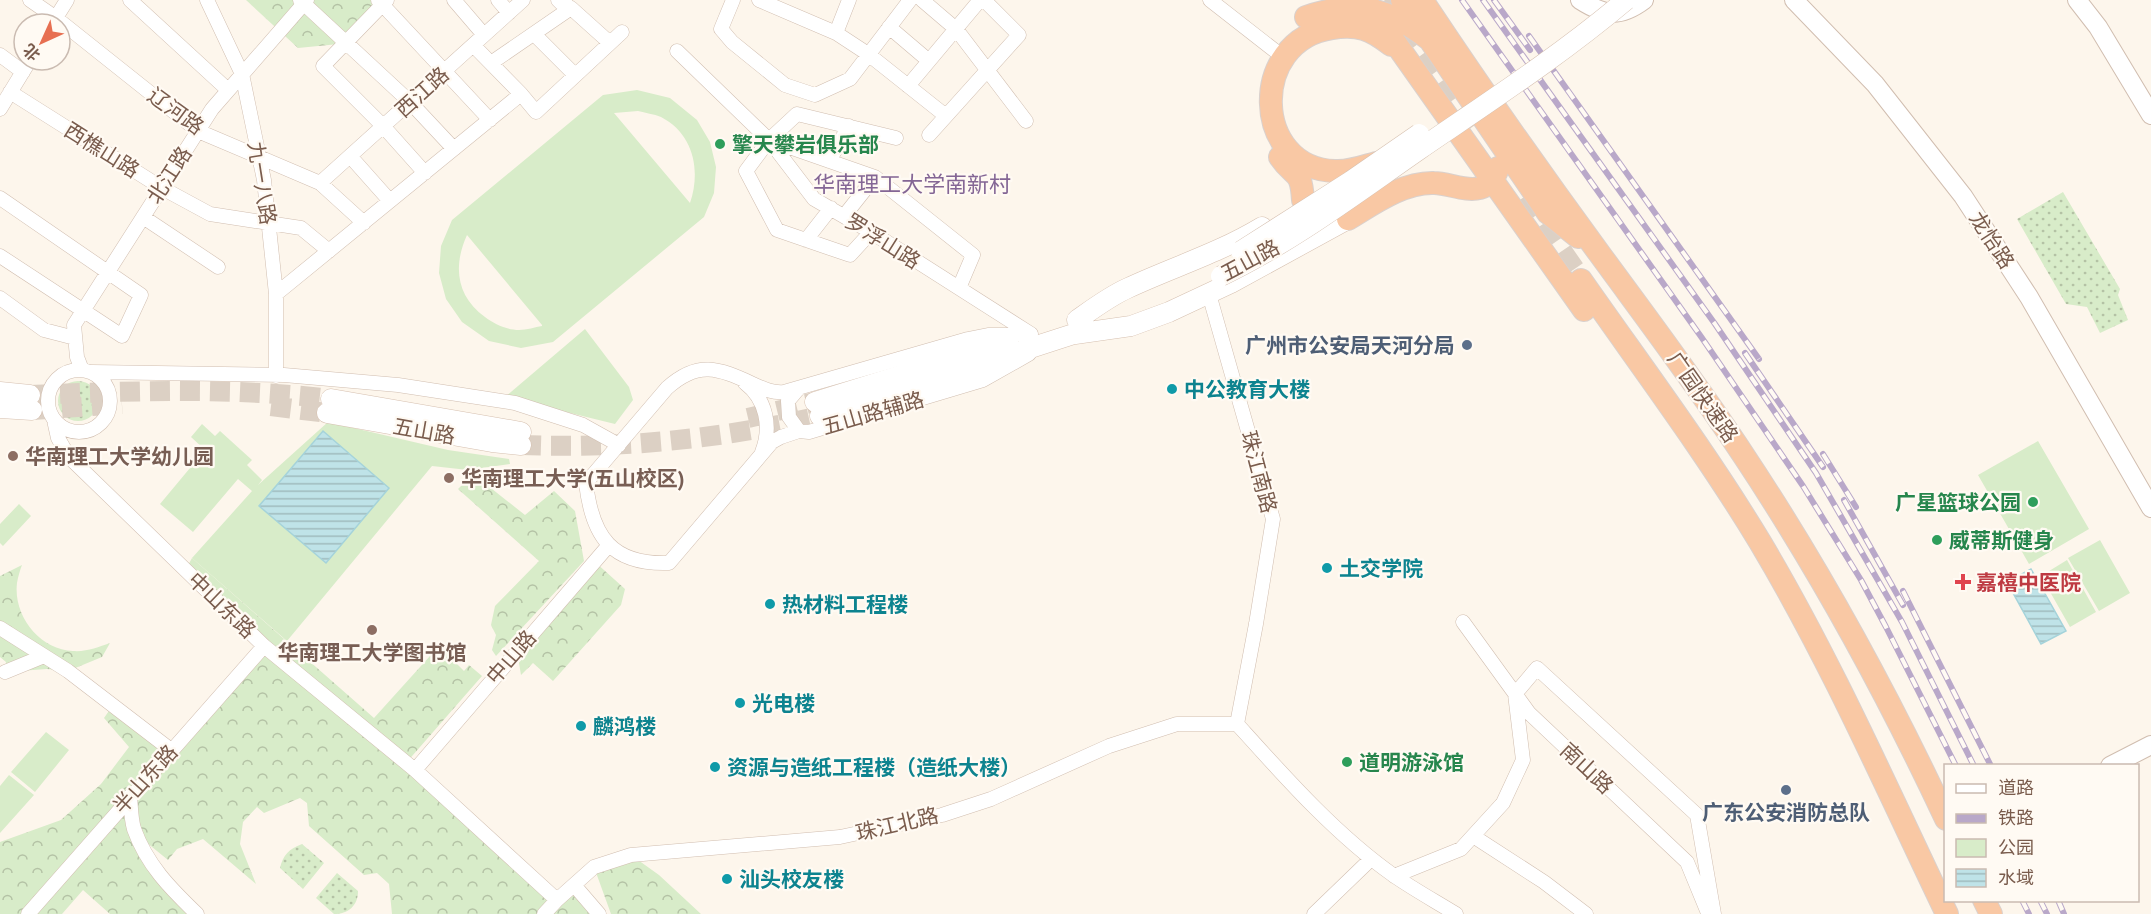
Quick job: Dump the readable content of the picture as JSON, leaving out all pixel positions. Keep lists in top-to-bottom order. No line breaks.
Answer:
{"streets":{"highway":["广园快速路"],"main road":["五山路"],"street":["西江路","辽河路","西樵山路","北江路","九一八路","龙怡路","罗浮山路","五山路辅路","珠江南路","中山东路","中山路","南山路","半山东路","珠江北路"]},"crossings":[["西江路","辽河路"],["辽河路","北江路"],["辽河路","九一八路"],["西樵山路","北江路"],["西樵山路","九一八路"],["北江路","九一八路"],["北江路","中山东路"],["罗浮山路","五山路"],["罗浮山路","五山路辅路"],["五山路","五山路辅路"],["珠江南路","珠江北路"],["中山东路","中山路"],["中山东路","半山东路"],["中山东路","珠江北路"]],"districts":["华南理工大学南新村"],"places":{"other":["擎天攀岩俱乐部","广州市公安局天河分局","中公教育大楼","华南理工大学幼儿园","华南理工大学(五山校区)","广星篮球公园","威蒂斯健身","土交学院","热材料工程楼","华南理工大学图书馆","光电楼","麟鸿楼","道明游泳馆","资源与造纸工程楼（造纸大楼）","广东公安消防总队","汕头校友楼"],"health":["嘉禧中医院"]},"legend":["道路","铁路","公园","水域"],"north":"bottom left"}
